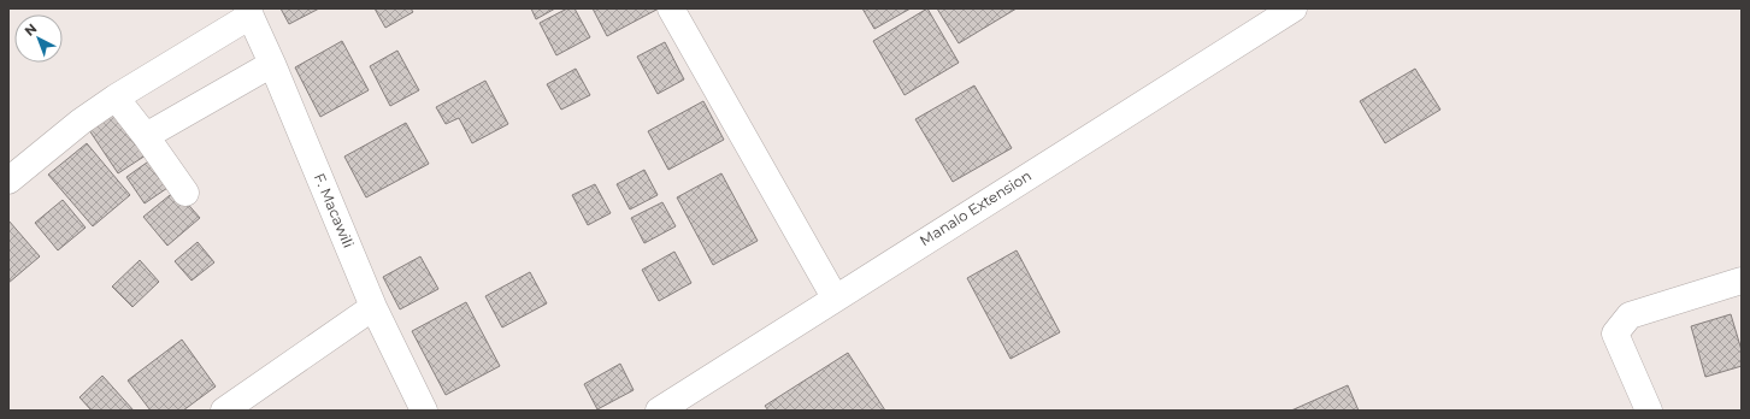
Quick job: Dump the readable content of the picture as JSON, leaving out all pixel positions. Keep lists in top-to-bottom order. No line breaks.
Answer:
{"streets":{"street":["Manalo Extension","F. Macawili"]},"north":"top left"}
